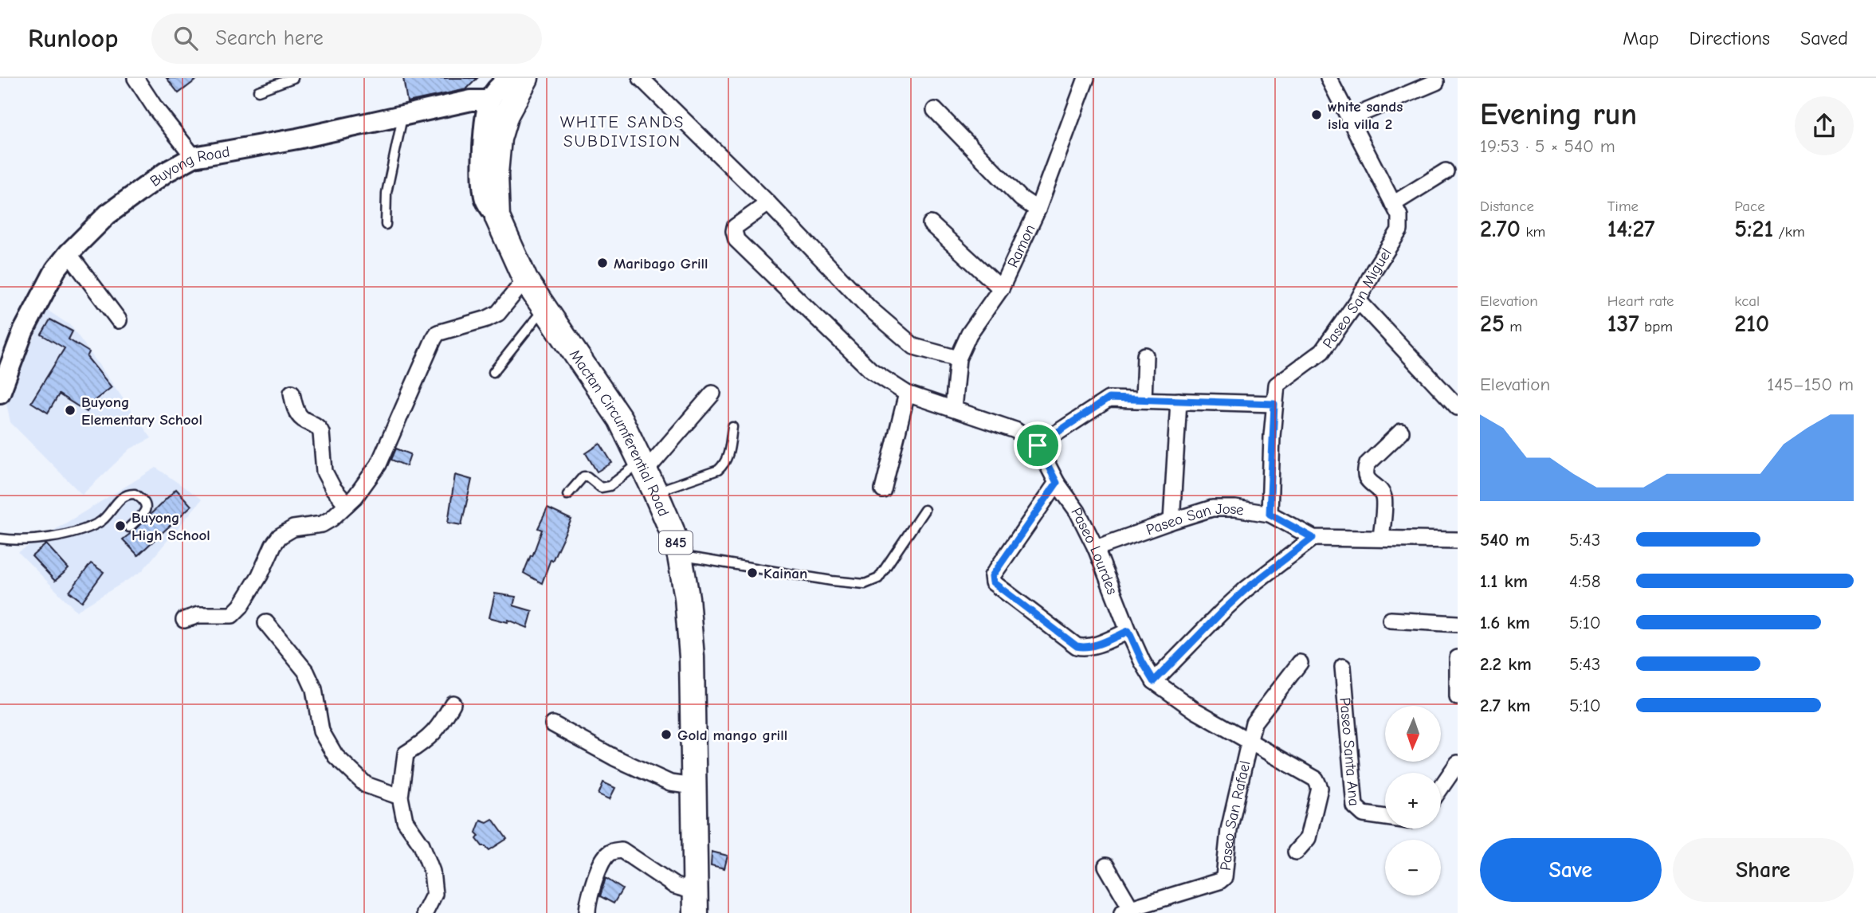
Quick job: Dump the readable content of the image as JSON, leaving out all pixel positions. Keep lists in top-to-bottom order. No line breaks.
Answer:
{"streets":{"main road":["Mactan Circumferential Road","845"],"street":["Buyong Road","Ramon","Paseo San Miguel","Paseo San Jose","Paseo Lourdes","Paseo Santa Ana","Paseo San Rafael"]},"crossings":[["Ramon","Paseo Lourdes"],["Paseo San Miguel","Paseo San Jose"],["Paseo San Jose","Paseo Lourdes"],["Paseo Lourdes","Paseo San Rafael"]],"districts":["WHITE SANDS SUBDIVISION"],"places":["white sands isla villa 2","Maribago Grill","Buyong Elementary School","Buyong High School","Kainan","Gold mango grill"],"north":"bottom","page":{"header":"Runloop","search":"Search here","nav":["Map","Directions","Saved"],"heading":["Evening run","19:53 · 5 × 540 m"],"stats":[["Distance","2.70 km"],["Time","14:27"],["Pace","5:21 /km"],["Elevation","25 m"],["Heart rate","137 bpm"],["kcal","210"]],"chart":["Elevation","145–150 m"],"list":[{"name":"540 m","note":"5:43"},{"name":"1.1 km","note":"4:58"},{"name":"1.6 km","note":"5:10"},{"name":"2.2 km","note":"5:43"},{"name":"2.7 km","note":"5:10"}],"map_buttons":["+","−"],"buttons":["Save","Share"]}}
